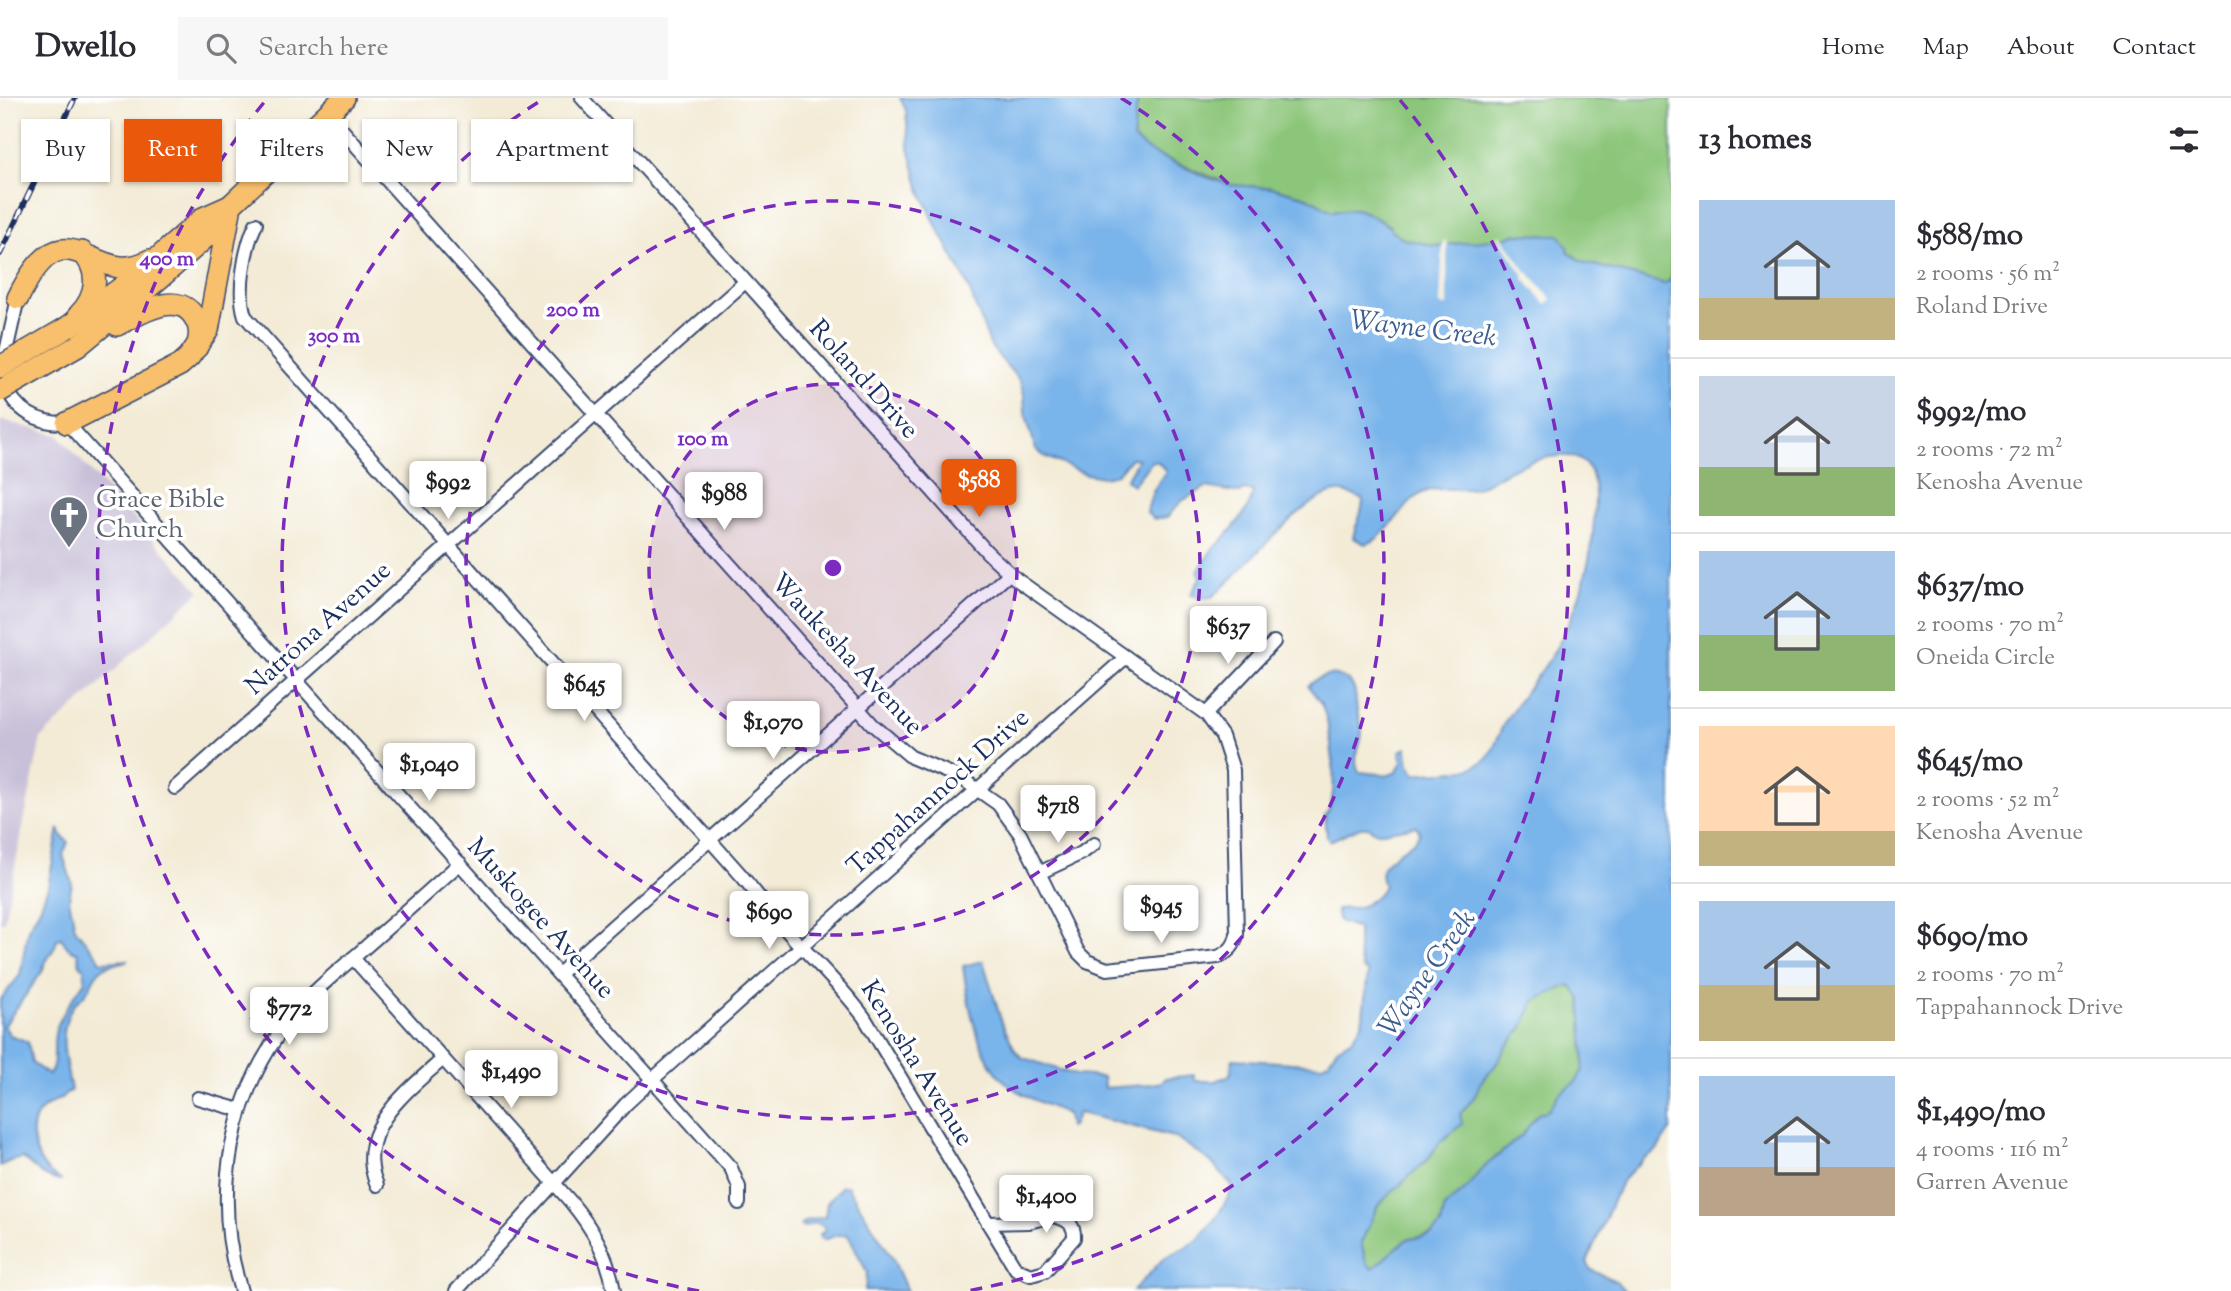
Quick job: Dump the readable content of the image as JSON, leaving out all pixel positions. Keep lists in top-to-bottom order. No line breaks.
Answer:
{"streets":{"street":["Roland Drive","Natrona Avenue","Waukesha Avenue","Tappahannock Drive","Muskogee Avenue","Kenosha Avenue"]},"crossings":[["Roland Drive","Natrona Avenue"],["Roland Drive","Waukesha Avenue"],["Roland Drive","Tappahannock Drive"],["Natrona Avenue","Waukesha Avenue"],["Natrona Avenue","Muskogee Avenue"],["Natrona Avenue","Kenosha Avenue"],["Waukesha Avenue","Tappahannock Drive"],["Tappahannock Drive","Muskogee Avenue"],["Tappahannock Drive","Kenosha Avenue"]],"water":["Wayne Creek"],"places":{"church":["Grace Bible Church"]},"page":{"header":"Dwello","search":"Search here","nav":["Home","Map","About","Contact"],"heading":"13 homes","chip":["Buy","Rent","Filters","New","Apartment"],"list":[{"name":"$588/mo","note":"2 rooms · 56 m² · Roland Drive"},{"name":"$992/mo","note":"2 rooms · 72 m² · Kenosha Avenue"},{"name":"$637/mo","note":"2 rooms · 70 m² · Oneida Circle"},{"name":"$645/mo","note":"2 rooms · 52 m² · Kenosha Avenue"},{"name":"$690/mo","note":"2 rooms · 70 m² · Tappahannock Drive"},{"name":"$1,490/mo","note":"4 rooms · 116 m² · Garren Avenue"}],"price":["$588","$992","$988","$637","$645","$1,070","$1,040","$718","$945","$690","$772","$1,490","$1,400"]},"rings":["400 m","200 m","300 m","100 m"]}
